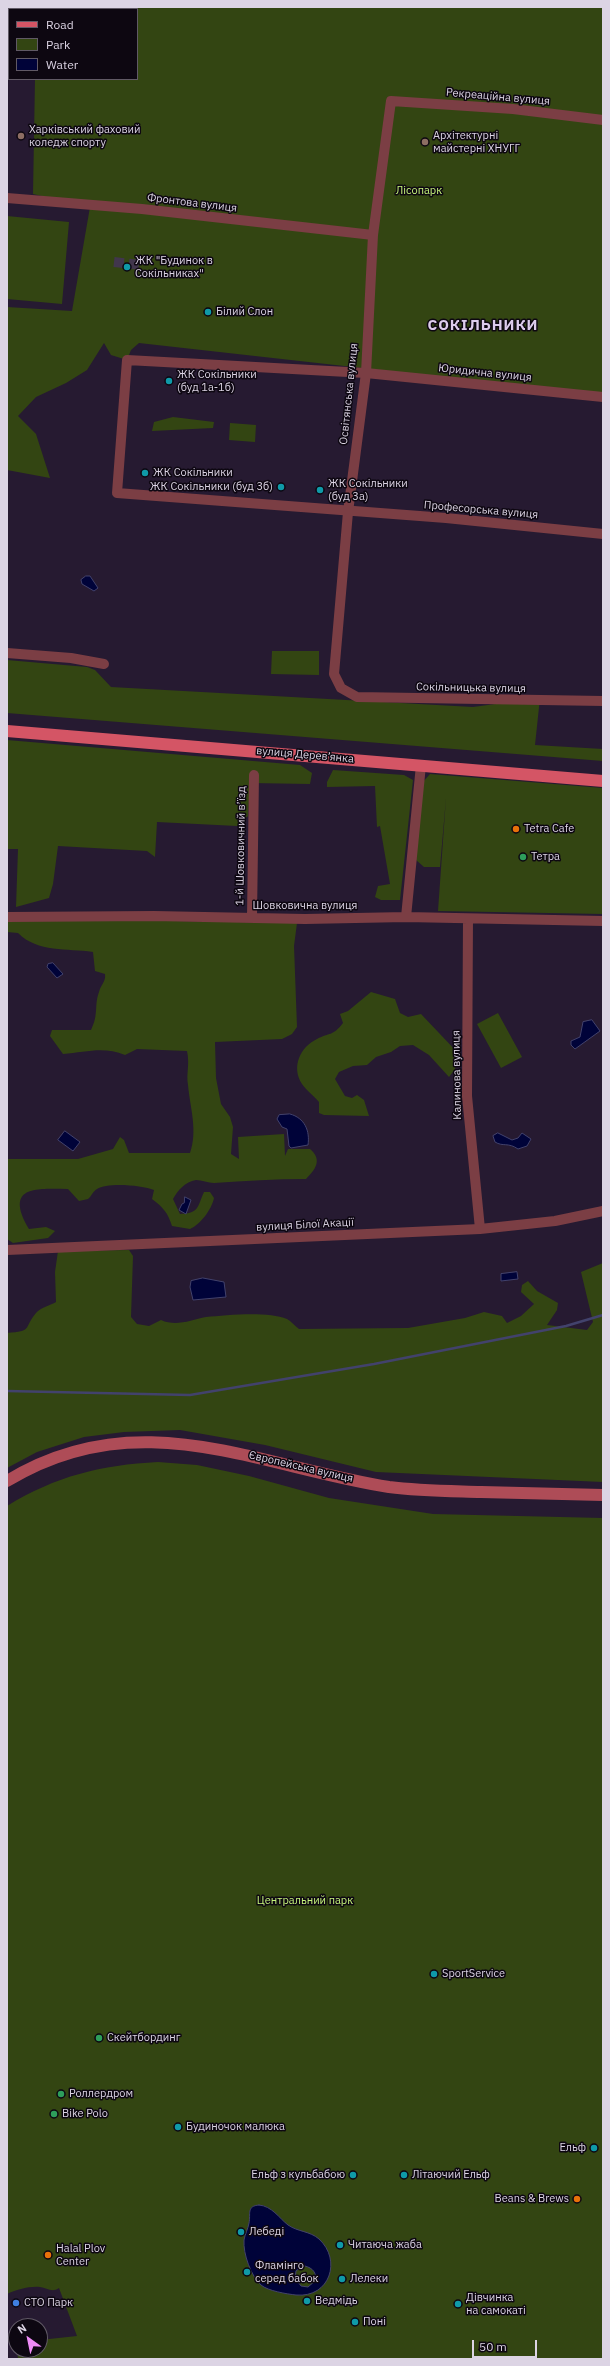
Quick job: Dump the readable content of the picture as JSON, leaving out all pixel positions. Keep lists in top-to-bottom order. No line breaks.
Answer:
{"streets":{"main road":["вулиця Дерев’янка","Європейська вулиця"],"street":["Рекреаційна вулиця","Фронтова вулиця","Юридична вулиця","Освітянська вулиця","Професорська вулиця","Сокільницька вулиця","1-й Шовковичний в’їзд","Шовковична вулиця","Калинова вулиця","вулиця Білої Акації"]},"crossings":[["Рекреаційна вулиця","Освітянська вулиця"],["Фронтова вулиця","Освітянська вулиця"],["Юридична вулиця","Освітянська вулиця"],["Юридична вулиця","Професорська вулиця"],["Освітянська вулиця","Професорська вулиця"],["Освітянська вулиця","Сокільницька вулиця"],["1-й Шовковичний в’їзд","Шовковична вулиця"],["Шовковична вулиця","Калинова вулиця"],["Калинова вулиця","вулиця Білої Акації"]],"districts":["СОКІЛЬНИКИ"],"parks":["Лісопарк","Центральний парк"],"places":["Харківський фаховий коледж спорту","Архітектурні майстерні ХНУГГ","ЖК \"Будинок в Сокільниках\"","Білий Слон","ЖК Сокільники (буд 1а-1б)","ЖК Сокільники","ЖК Сокільники (буд 3б)","ЖК Сокільники (буд 3а)","Tetra Cafe","Тетра","SportService","Скейтбординг","Роллердром","Bike Polo","Будиночок малюка","Ельф","Ельф з кульбабою","Літаючий Ельф","Beans & Brews","Лебеді","Читаюча жаба","Halal Plov Center","Фламінго серед бабок","Лелеки","Ведмідь","СТО Парк","Дівчинка на самокаті","Поні"],"legend":["Road","Park","Water"],"scale_bar":"50 m","north":"top left"}
